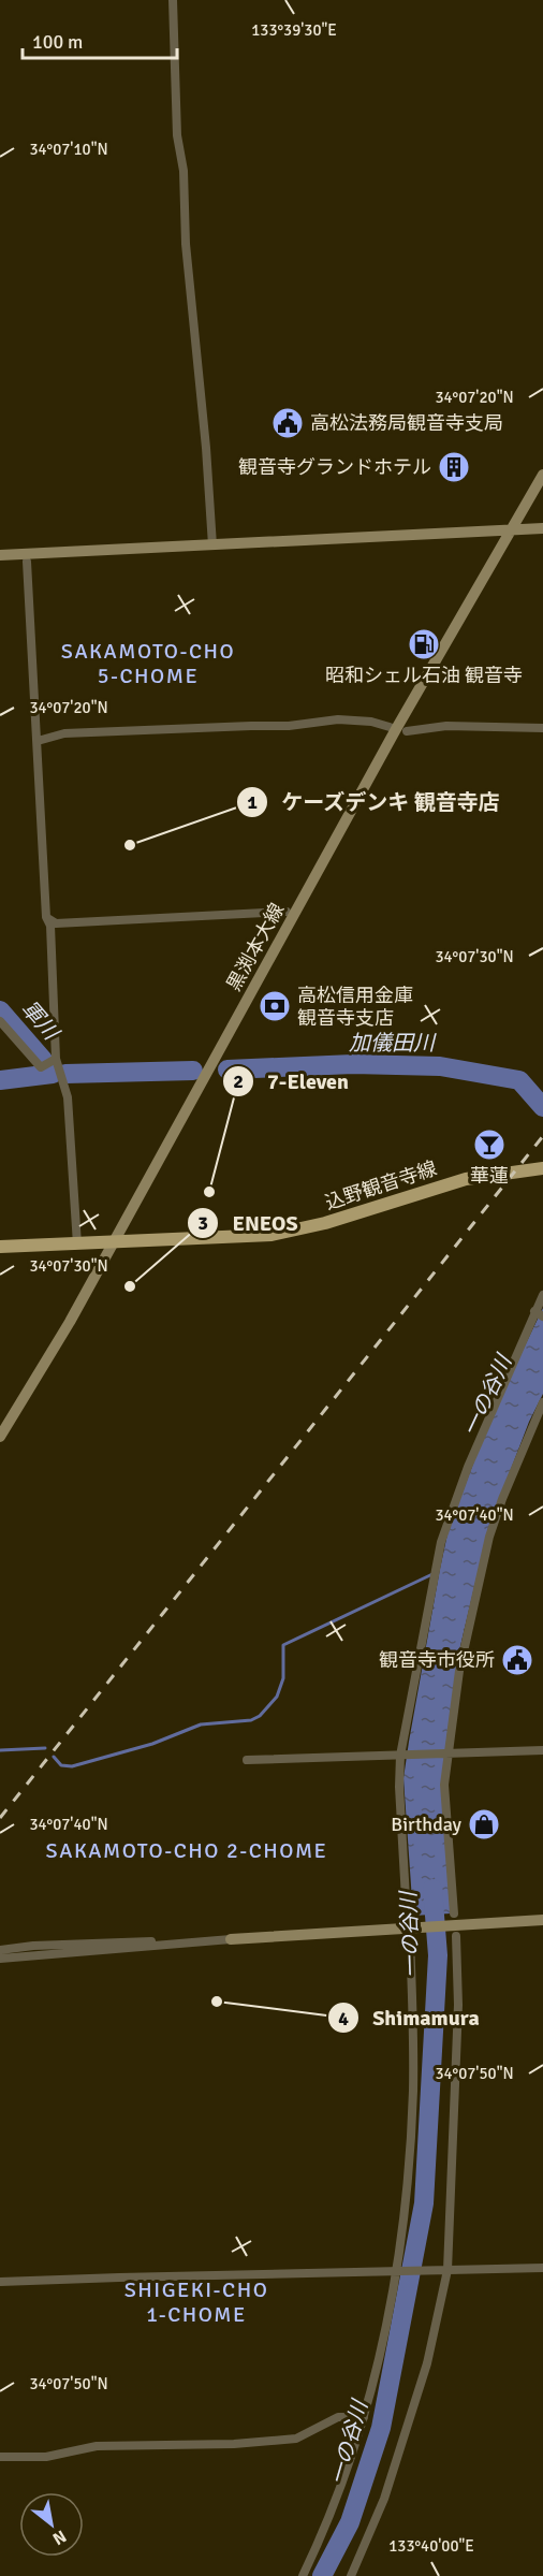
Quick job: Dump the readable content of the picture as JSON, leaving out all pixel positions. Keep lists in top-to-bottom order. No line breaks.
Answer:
{"streets":{"main road":["黒渕本大線","込野観音寺線"]},"crossings":[["黒渕本大線","込野観音寺線"]],"districts":["SAKAMOTO-CHO 5-CHOME","SAKAMOTO-CHO 2-CHOME","SHIGEKI-CHO 1-CHOME"],"water":["軍川","加儀田川","一の谷川"],"places":{"public building":["高松法務局観音寺支局","観音寺市役所"],"building":["観音寺グランドホテル"],"fuel station":["昭和シェル石油 観音寺"],"other":["ケーズデンキ 観音寺店","7-Eleven","ENEOS","Shimamura"],"bank":["高松信用金庫 観音寺支店"],"bar":["華蓮"],"shop":["Birthday"]},"scale_bar":"100 m","north":"bottom right","coordinates":["133°39'30\"E","34°07'10\"N","34°07'20\"N","34°07'30\"N","34°07'40\"N","34°07'50\"N","133°40'00\"E"]}
